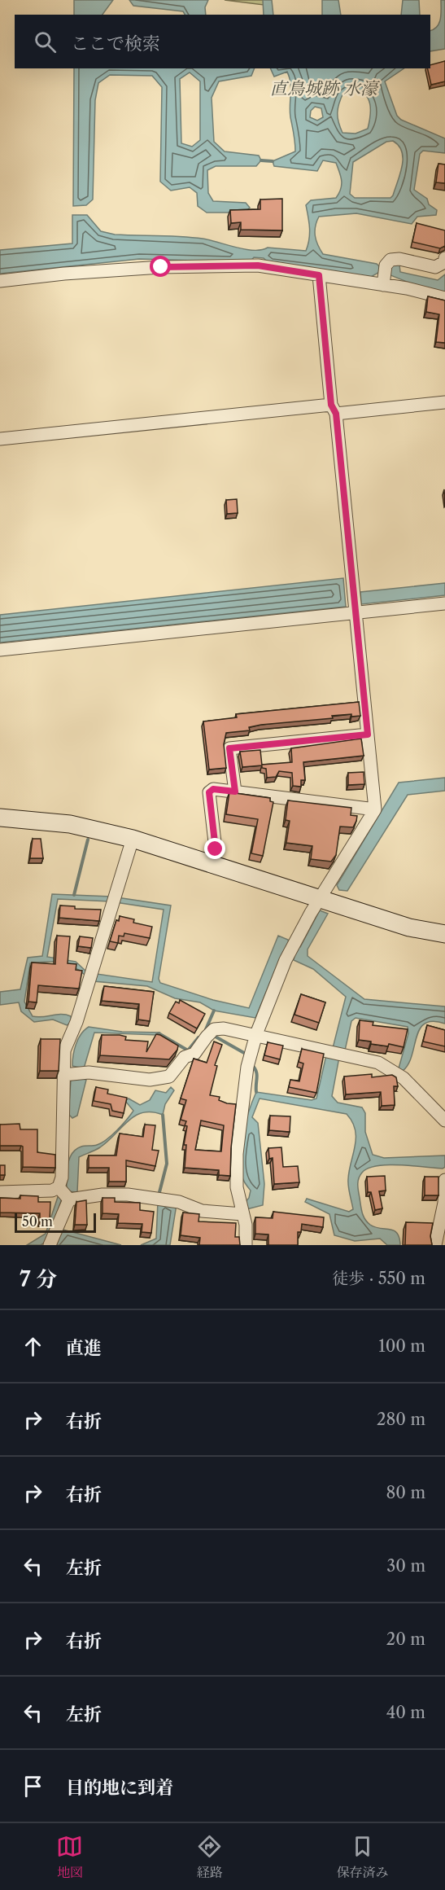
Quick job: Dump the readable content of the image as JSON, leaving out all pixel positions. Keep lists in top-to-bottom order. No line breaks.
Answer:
{"water":["直鳥城跡 水濠"],"scale_bar":"50 m","page":{"search":"ここで検索","scale":"50 m","heading":["7 分","徒歩 · 550 m"],"list":[["直進","100 m"],["右折","280 m"],["右折","80 m"],["左折","30 m"],["右折","20 m"],["左折","40 m"],"目的地に到着"],"nav":["地図","経路","保存済み"]}}
